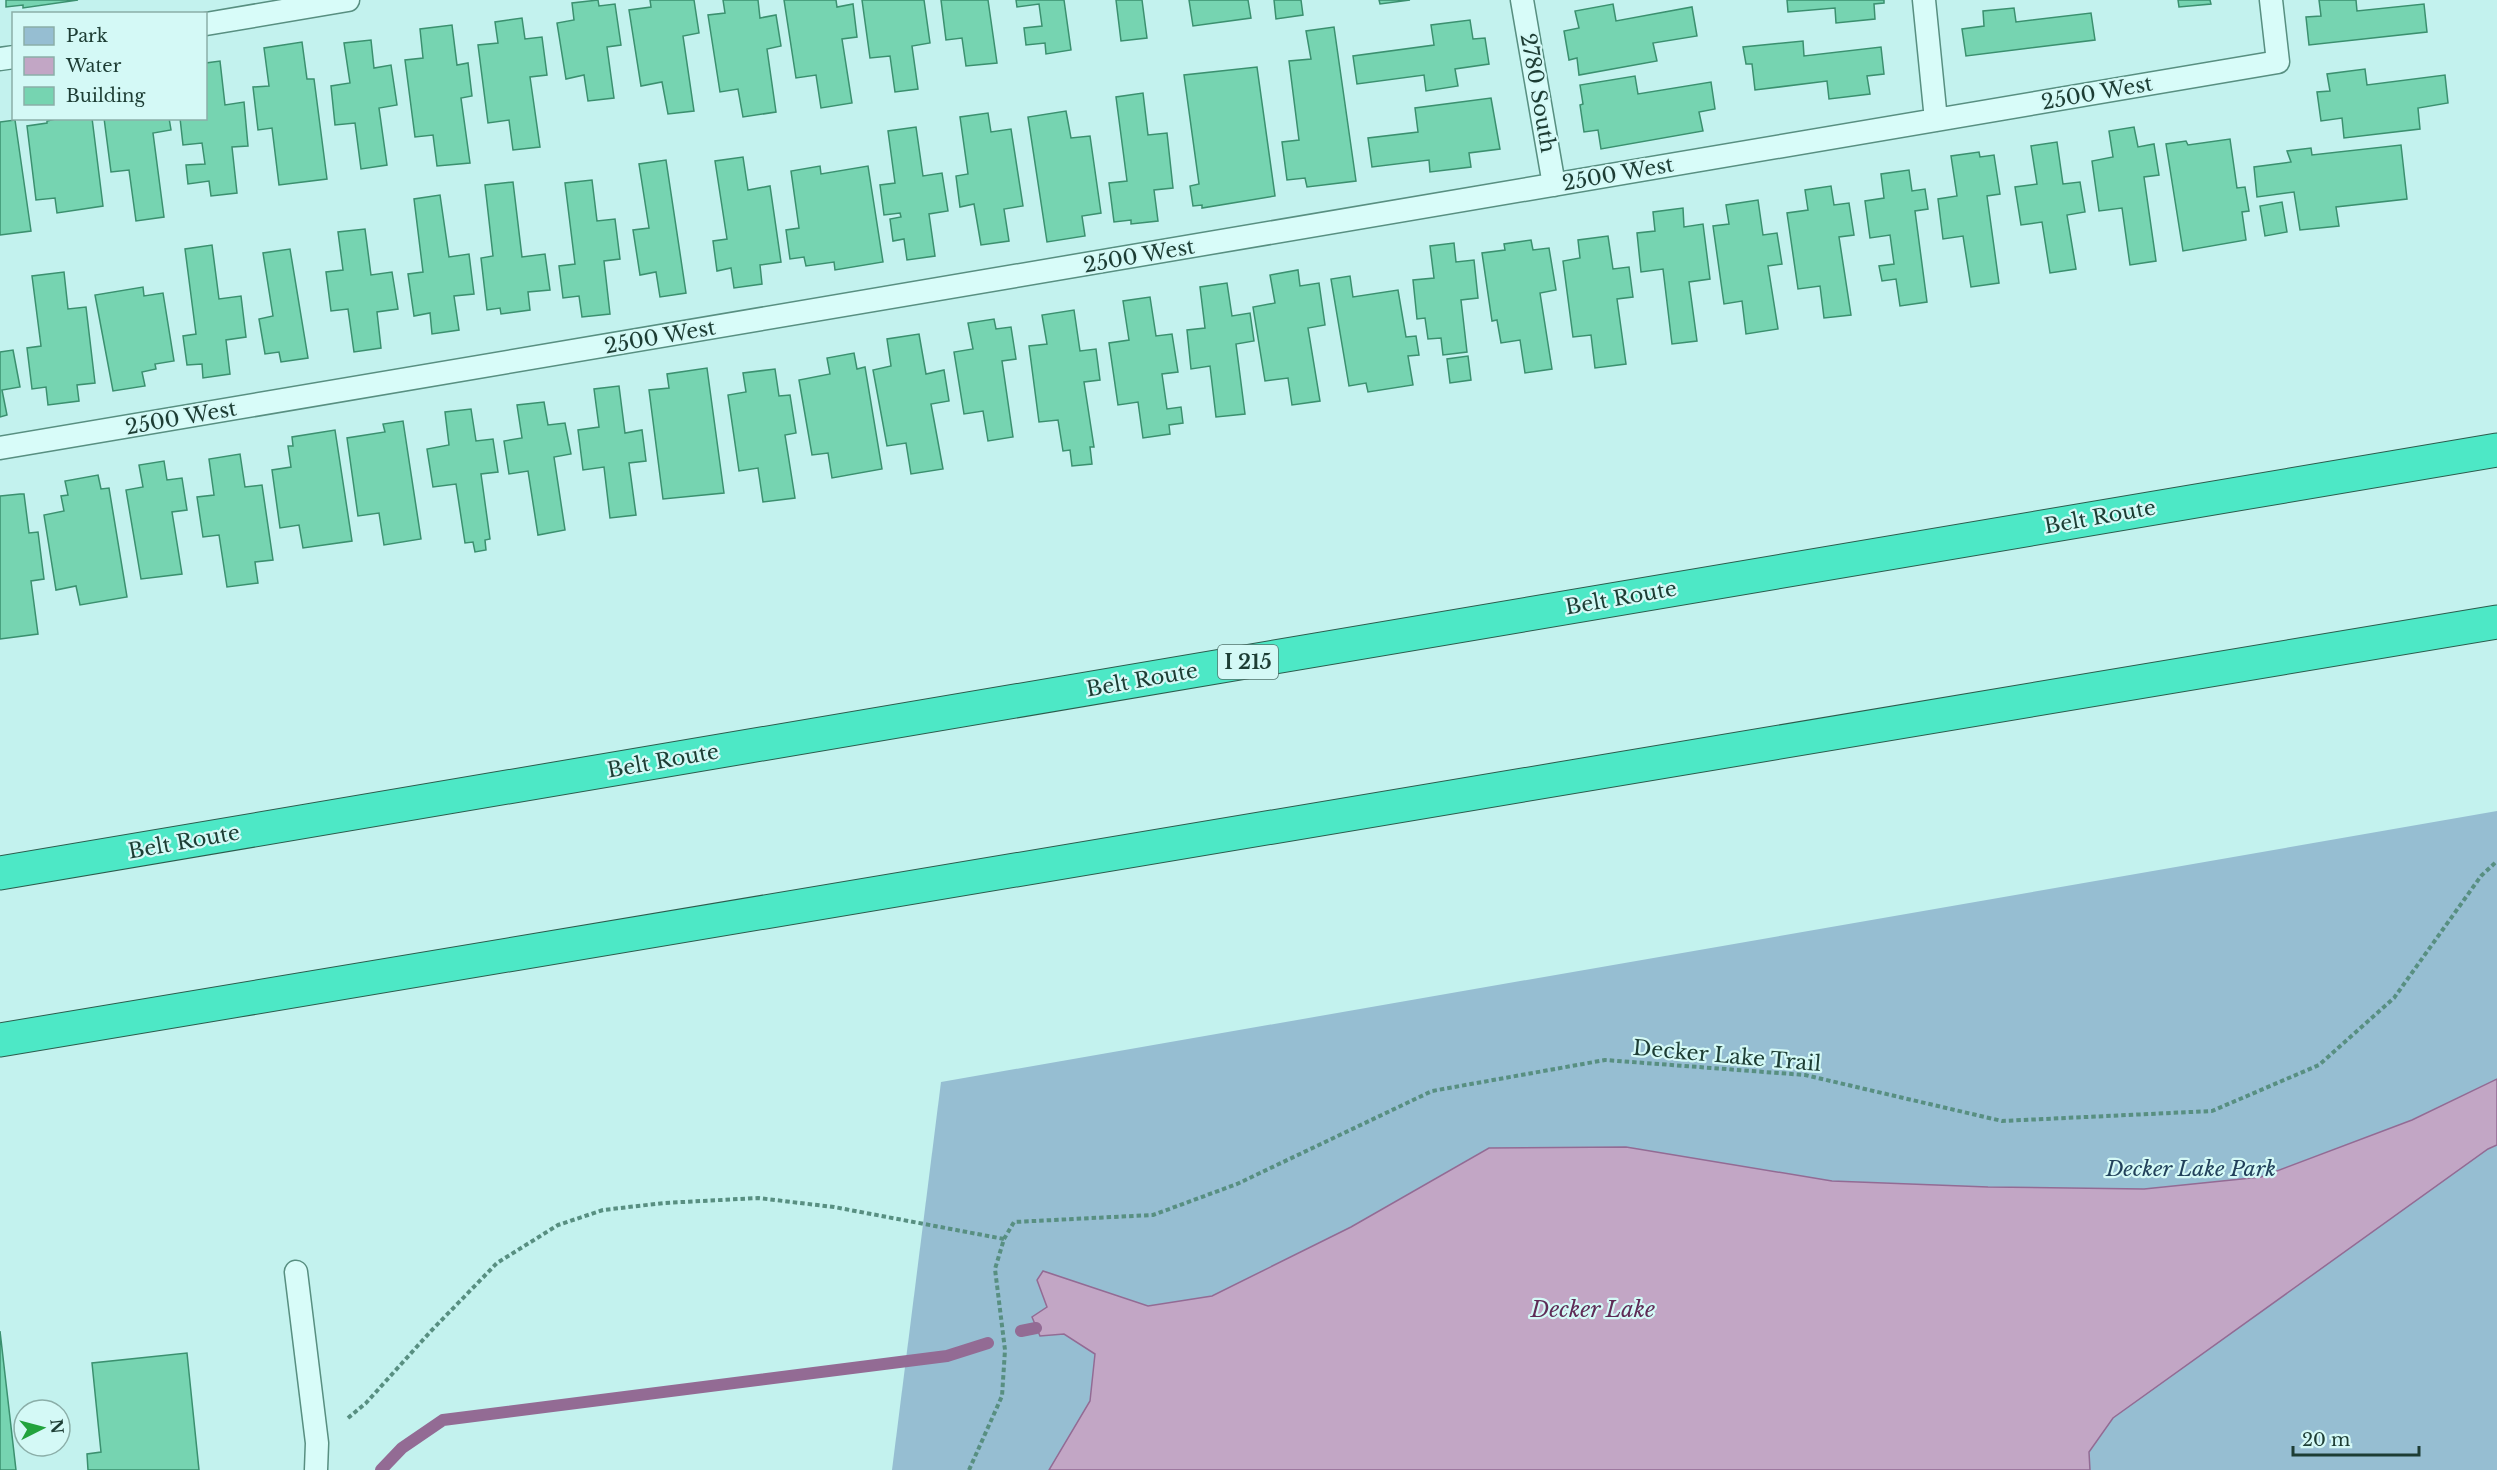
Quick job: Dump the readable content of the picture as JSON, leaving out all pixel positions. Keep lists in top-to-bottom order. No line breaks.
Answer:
{"streets":{"highway":["Belt Route","I 215"],"lane":["2780 South","2500 West"],"path":["Decker Lake Trail"]},"crossings":[["2780 South","2500 West"]],"water":["Decker Lake"],"parks":["Decker Lake Park"],"legend":["Park","Water","Building"],"scale_bar":"20 m","north":"right"}
